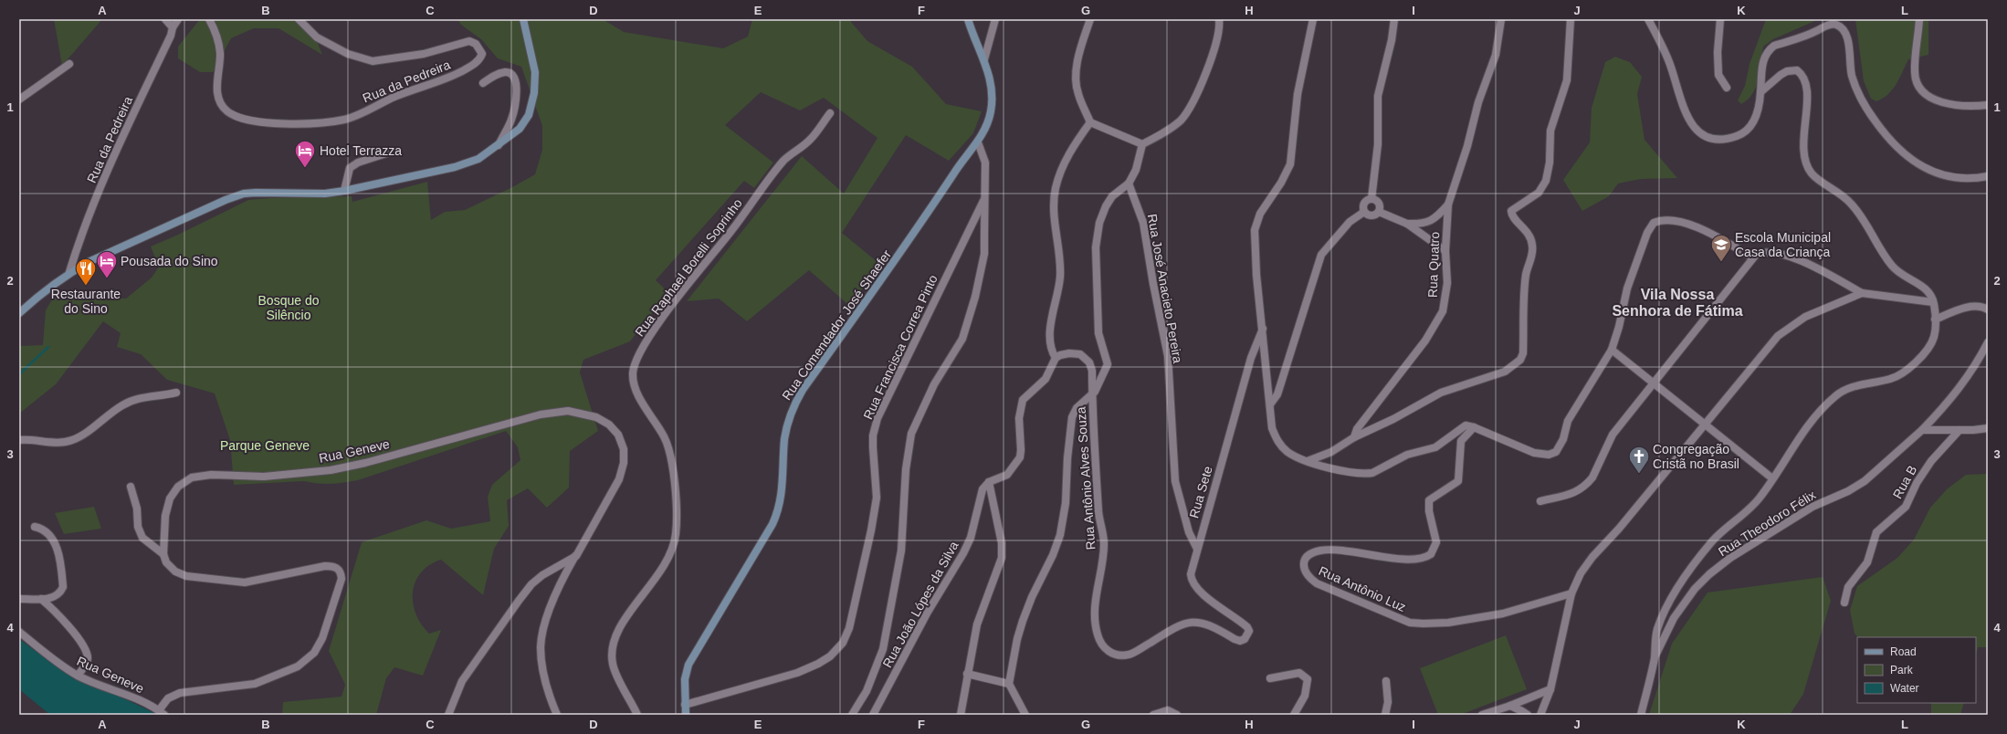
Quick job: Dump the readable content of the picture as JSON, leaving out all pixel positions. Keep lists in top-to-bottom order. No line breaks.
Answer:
{"streets":{"street":["Rua da Pedreira","Rua Quatro","Rua Raphael Borelli Soprinho","Rua José Anacieto Pereira","Rua Comendador José Shaefer","Rua Francisca Correa Pinto","Rua Geneve","Rua Antônio Alves Souza","Rua B","Rua Sete","Rua Theodoro Félix","Rua Antônio Luz","Rua João Lópes da Silva"]},"crossings":[["Rua José Anacieto Pereira","Rua Sete"],["Rua Comendador José Shaefer","Rua Francisca Correa Pinto"],["Rua Antônio Alves Souza","Rua Sete"]],"districts":["Vila Nossa Senhora de Fátima"],"parks":["Bosque do Silêncio","Parque Geneve"],"places":{"hotel":["Hotel Terrazza","Pousada do Sino"],"school or university":["Escola Municipal Casa da Criança"],"restaurant":["Restaurante do Sino"],"church":["Congregação Cristã no Brasil"]},"legend":["Road","Park","Water"],"grid":{"columns":["A","B","C","D","E","F","G","H","I","J","K","L"],"rows":["1","2","3","4"]}}
